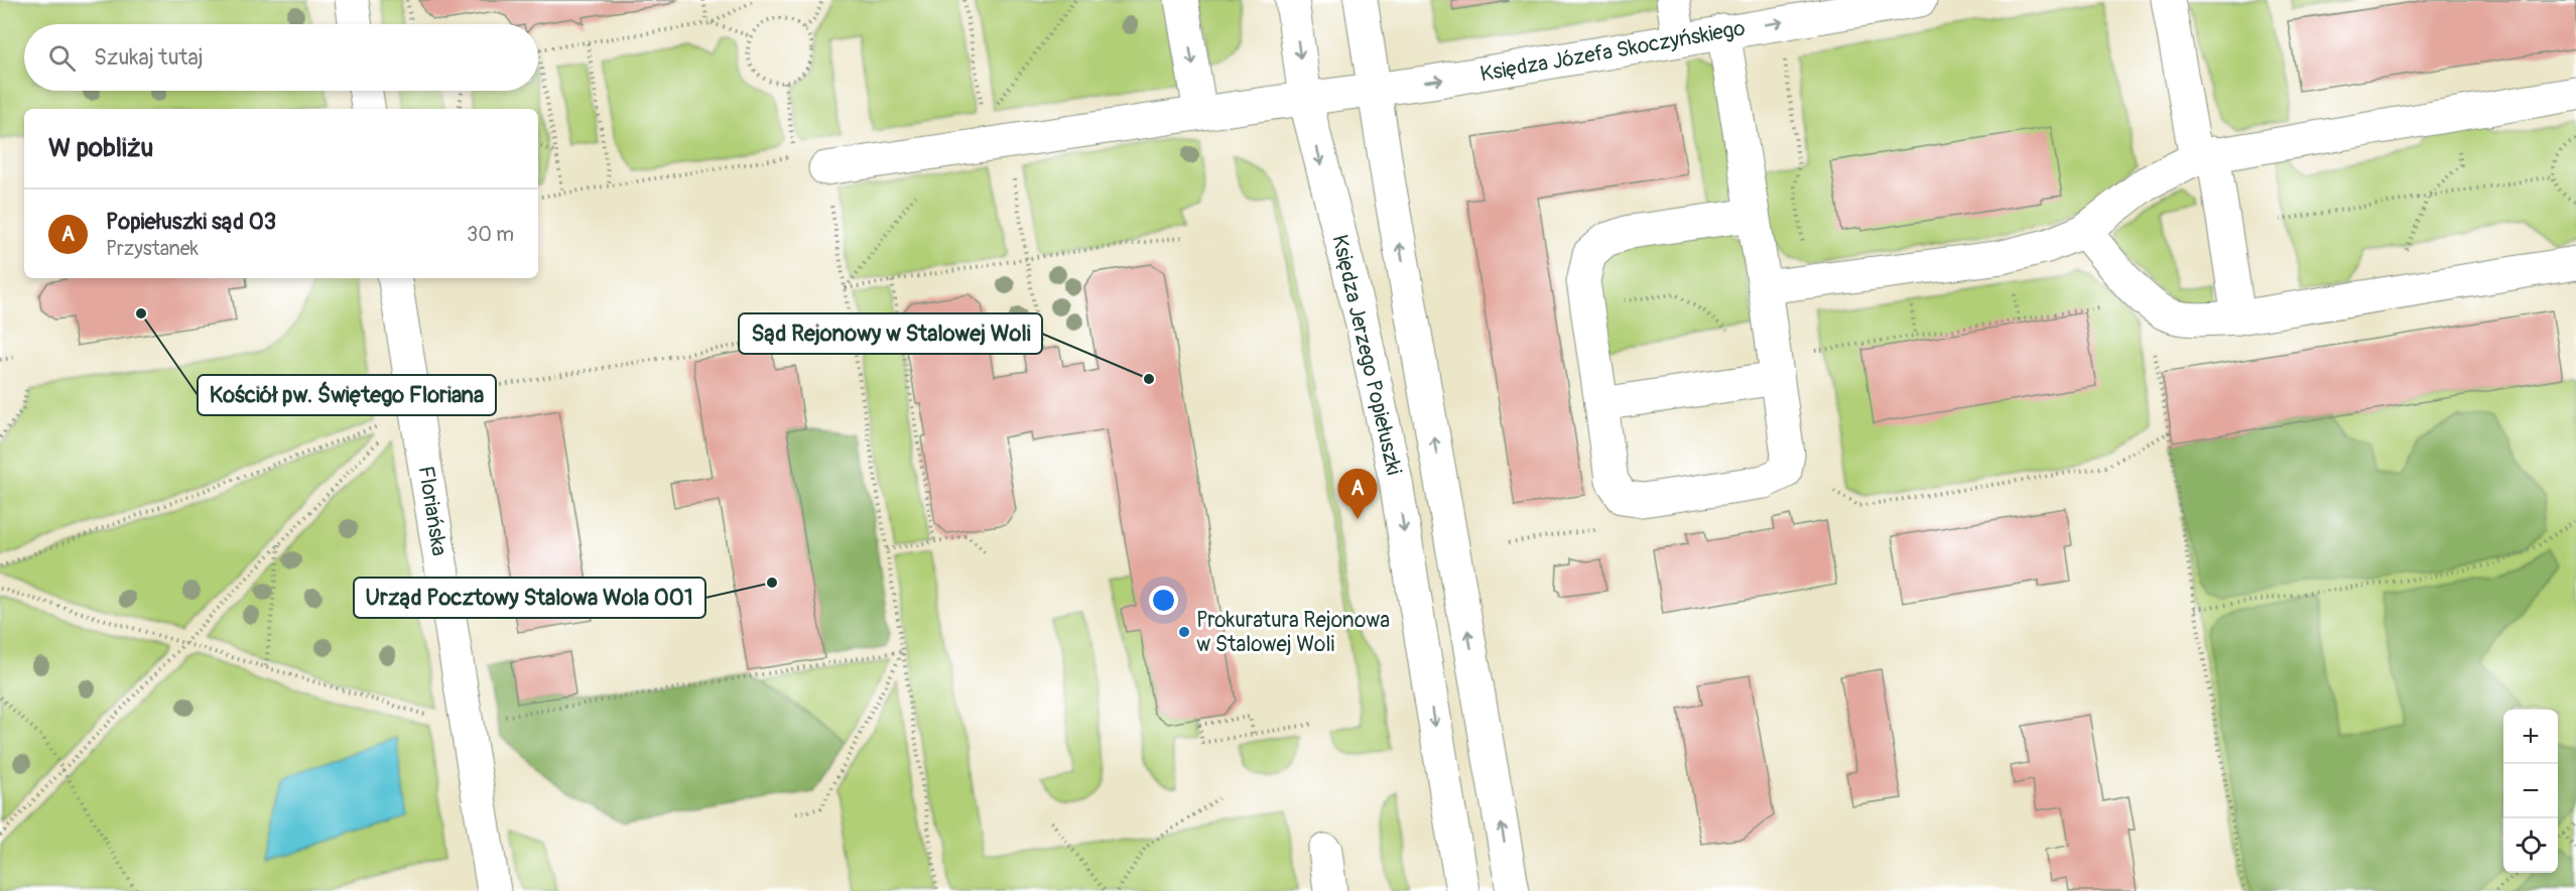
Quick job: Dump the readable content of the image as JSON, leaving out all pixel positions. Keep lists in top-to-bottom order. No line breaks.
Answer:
{"streets":{"street":["Księdza Józefa Skoczyńskiego","Księdza Jerzego Popiełuszki","Floriańska"]},"crossings":[["Księdza Józefa Skoczyńskiego","Księdza Jerzego Popiełuszki"]],"places":["Kościół pw. Świętego Floriana","Sąd Rejonowy w Stalowej Woli","Urząd Pocztowy Stalowa Wola 001","Prokuratura Rejonowa w Stalowej Woli"],"page":{"search":"Szukaj tutaj","heading":"W pobliżu","list":[{"mark":"A","name":"Popiełuszki sąd 03","note":"Przystanek","value":"30 m"}],"pins":"A","map_buttons":["+","−"]}}
